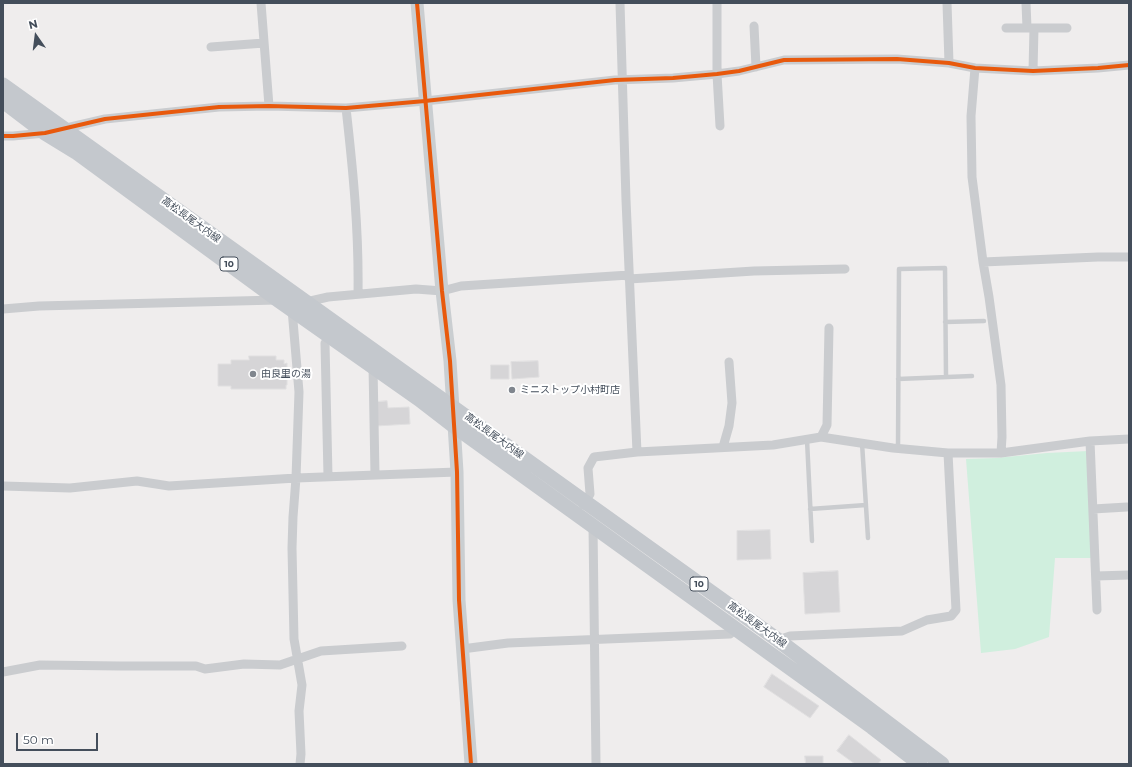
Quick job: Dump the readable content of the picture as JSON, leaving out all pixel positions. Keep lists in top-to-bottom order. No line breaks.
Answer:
{"streets":{"main road":["高松長尾大内線","10"]},"places":["由良里の湯","ミニストップ小村町店"],"scale_bar":"50 m","north":"top"}
